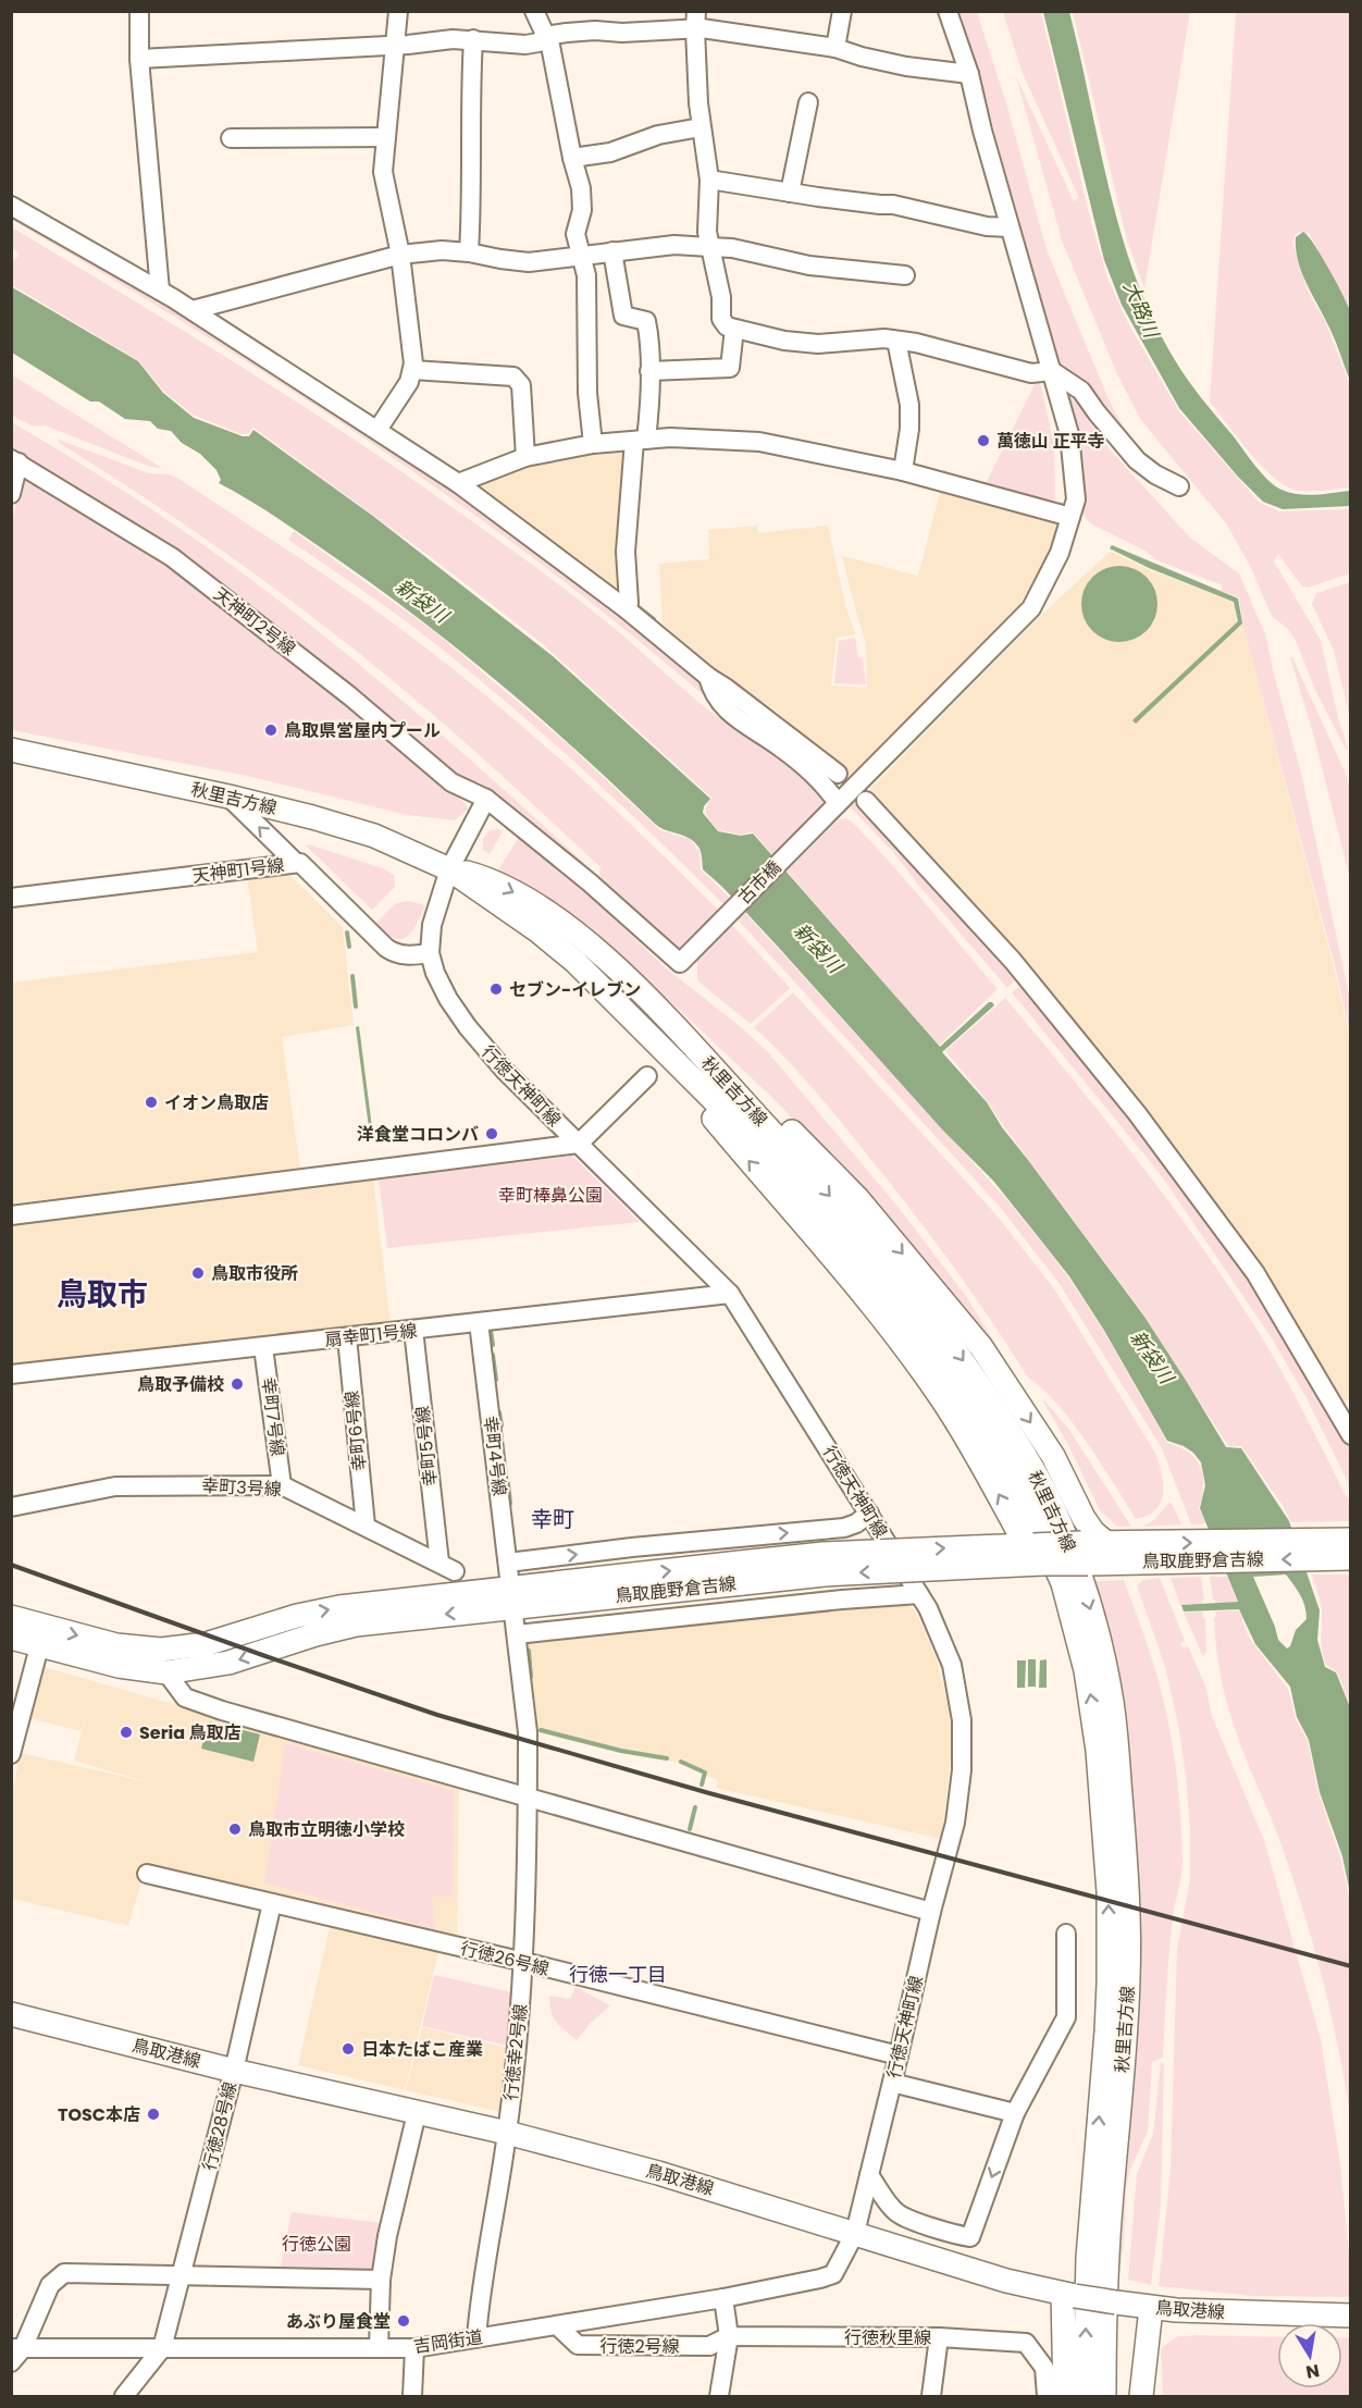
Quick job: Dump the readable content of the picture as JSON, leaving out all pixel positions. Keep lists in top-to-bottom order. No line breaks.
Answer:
{"streets":{"main road":["秋里吉方線","鳥取鹿野倉吉線","鳥取港線"],"street":["天神町2号線","天神町1号線","古市橋","行徳天神町線","扇幸町1号線","幸町7号線","幸町6号線","幸町5号線","幸町4号線","幸町3号線","行徳26号線","行徳幸2号線","行徳28号線","行徳秋里線","吉岡街道","行徳2号線"]},"crossings":[["天神町2号線","古市橋"],["天神町2号線","行徳天神町線"],["秋里吉方線","行徳天神町線"],["天神町1号線","行徳天神町線"],["行徳天神町線","扇幸町1号線"],["行徳天神町線","行徳26号線"],["行徳天神町線","鳥取港線"],["行徳天神町線","吉岡街道"],["扇幸町1号線","幸町7号線"],["扇幸町1号線","幸町6号線"],["扇幸町1号線","幸町5号線"],["扇幸町1号線","幸町4号線"],["幸町7号線","幸町3号線"],["幸町6号線","幸町3号線"],["幸町5号線","幸町3号線"],["幸町4号線","鳥取鹿野倉吉線"],["幸町4号線","行徳幸2号線"],["鳥取鹿野倉吉線","行徳幸2号線"],["行徳26号線","行徳幸2号線"],["行徳26号線","行徳28号線"],["行徳幸2号線","鳥取港線"],["行徳幸2号線","吉岡街道"],["鳥取港線","行徳28号線"],["鳥取港線","吉岡街道"],["行徳28号線","吉岡街道"],["行徳秋里線","行徳2号線"],["吉岡街道","行徳2号線"]],"districts":["鳥取市","幸町","行徳一丁目"],"water":["大路川","新袋川"],"parks":["幸町棒鼻公園","行徳公園"],"places":["萬徳山 正平寺","鳥取県営屋内プール","セブン-イレブン","イオン鳥取店","洋食堂コロンバ","鳥取市役所","鳥取予備校","Seria 鳥取店","鳥取市立明徳小学校","日本たばこ産業","TOSC本店","あぶり屋食堂"],"north":"bottom"}
